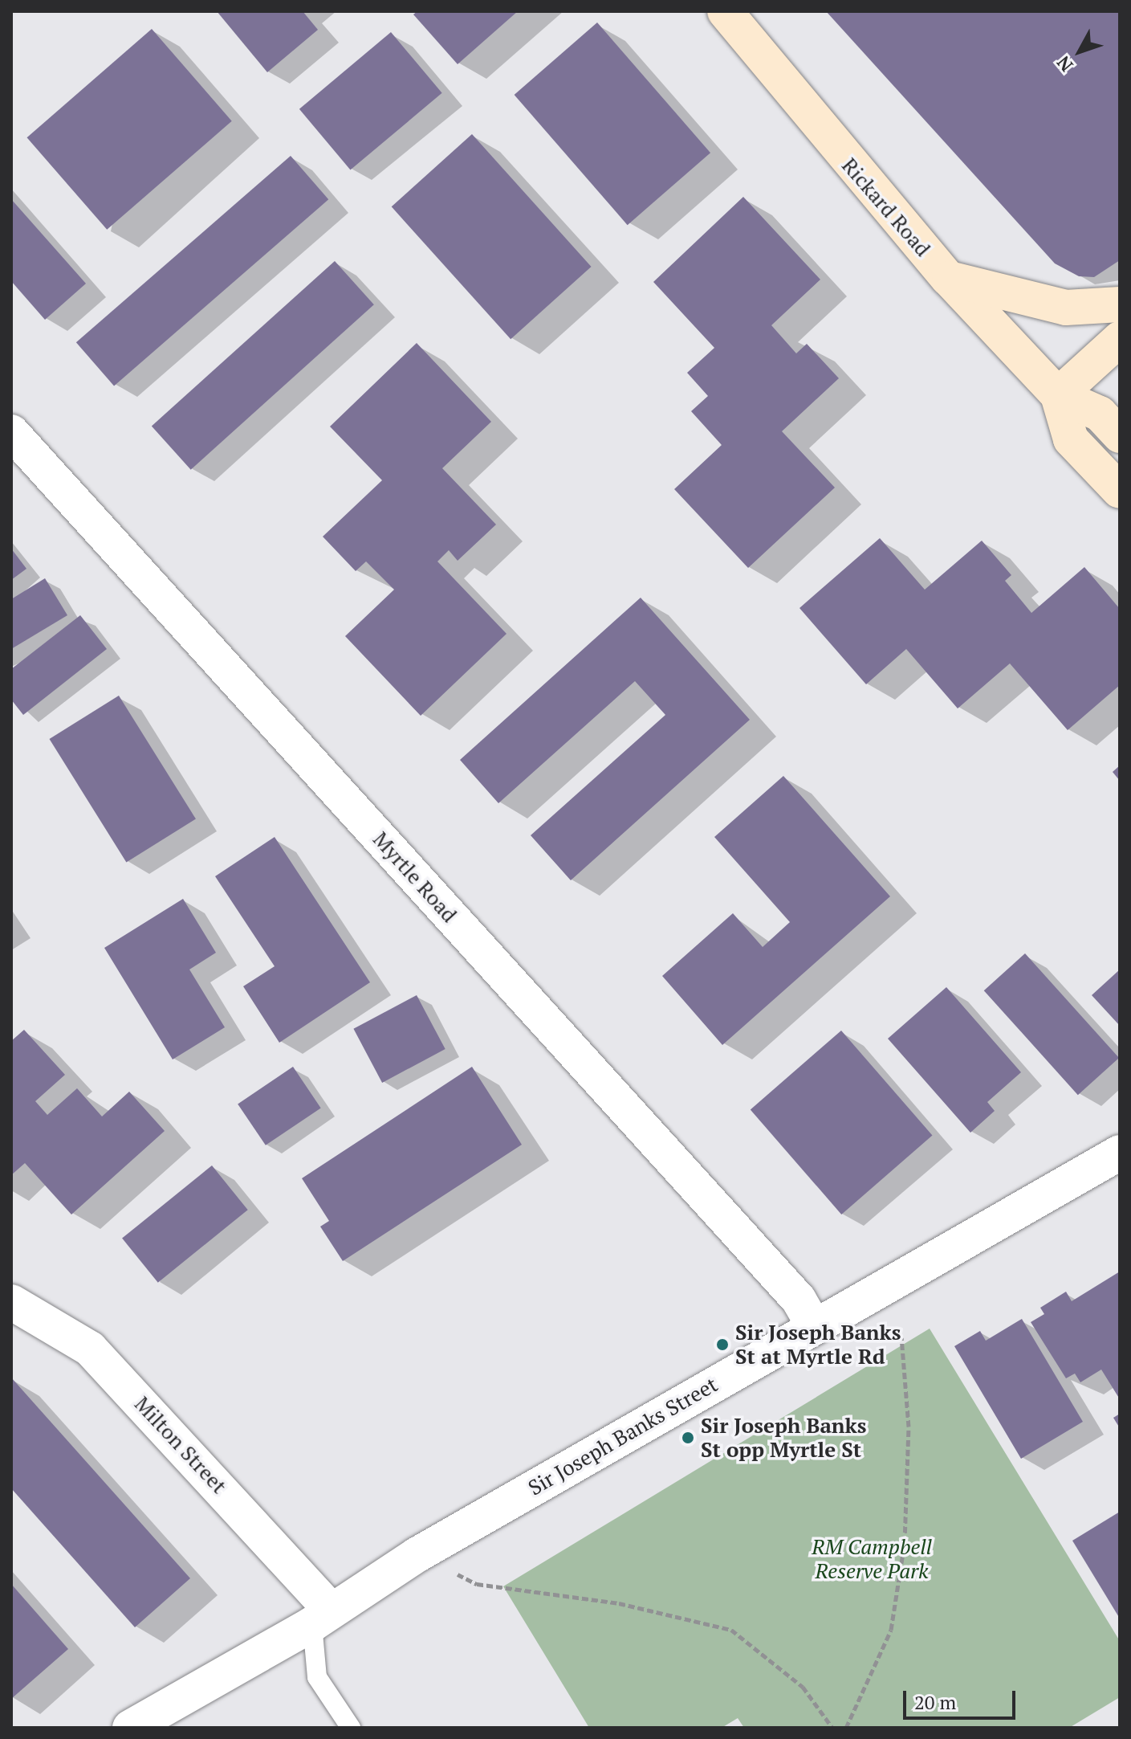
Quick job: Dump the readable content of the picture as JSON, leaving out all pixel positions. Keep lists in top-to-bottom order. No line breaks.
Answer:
{"streets":{"main road":["Rickard Road"],"street":["Myrtle Road","Sir Joseph Banks Street","Milton Street"]},"crossings":[["Myrtle Road","Sir Joseph Banks Street"],["Sir Joseph Banks Street","Milton Street"]],"parks":["RM Campbell Reserve Park"],"places":["Sir Joseph Banks St at Myrtle Rd","Sir Joseph Banks St opp Myrtle St"],"scale_bar":"20 m","north":"bottom left"}
